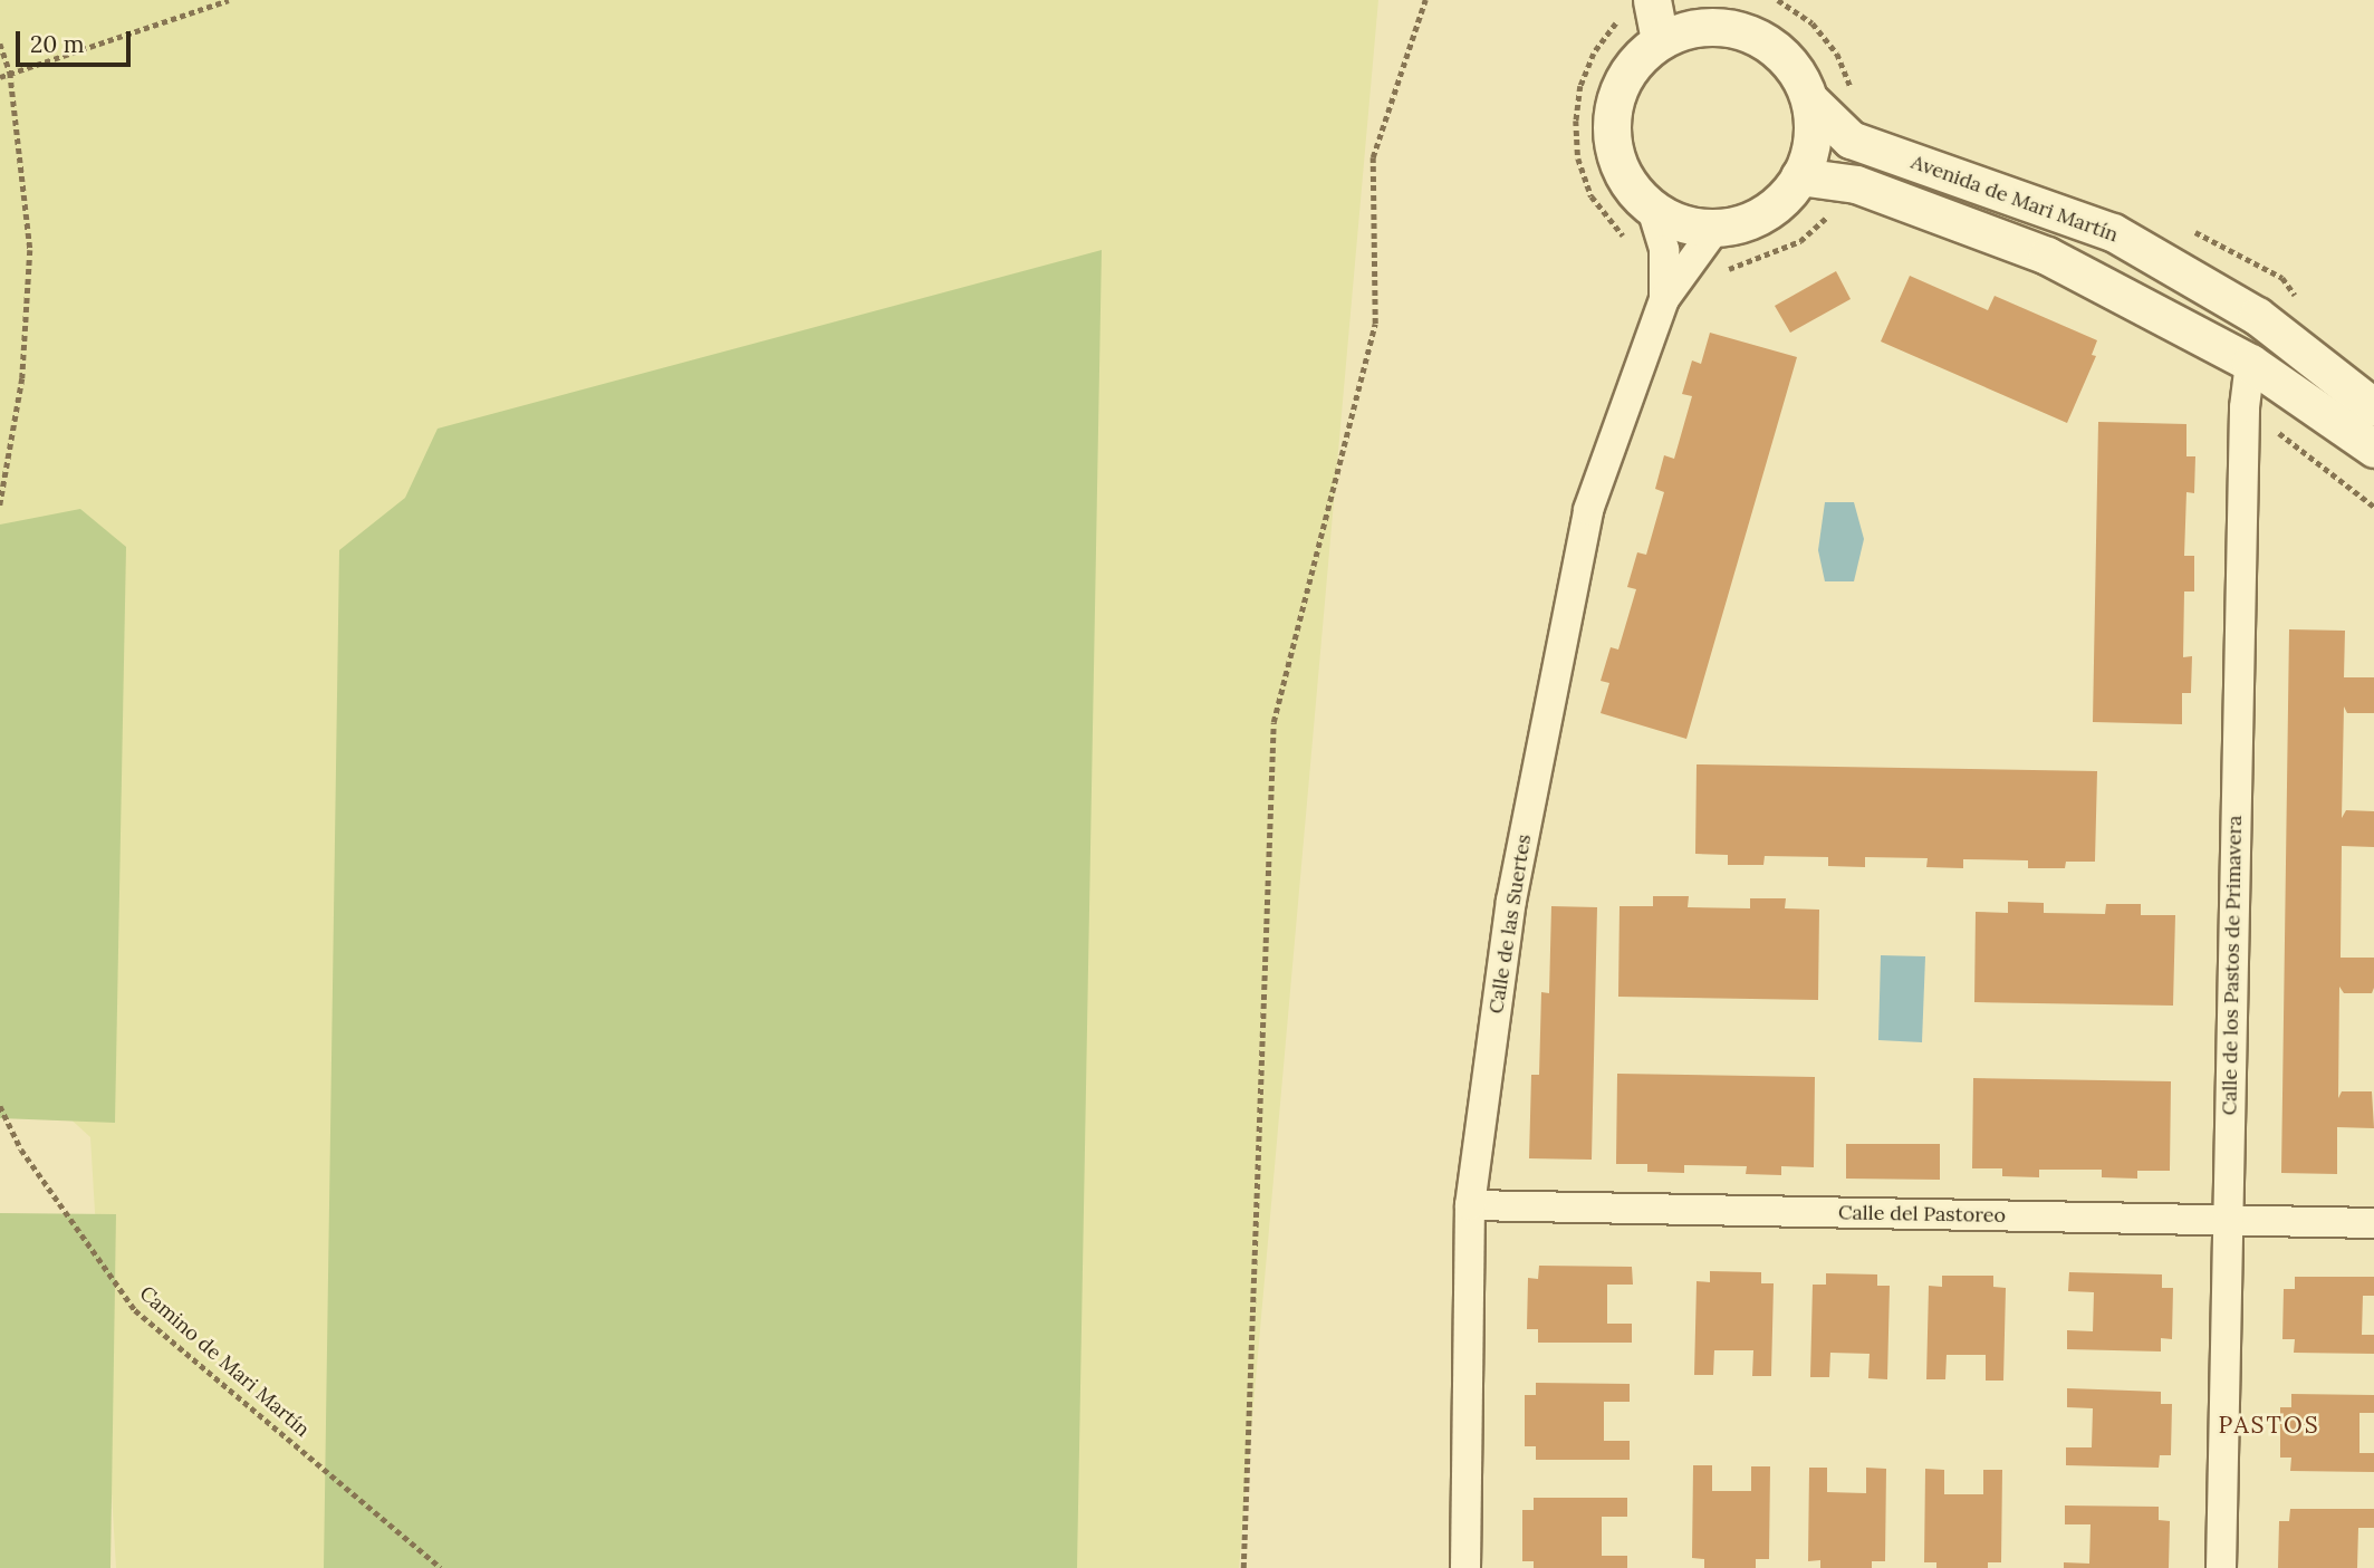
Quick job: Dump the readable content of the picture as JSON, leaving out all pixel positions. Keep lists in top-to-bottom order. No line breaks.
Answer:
{"streets":{"street":["Avenida de Mari Martín","Calle de las Suertes","Calle de los Pastos de Primavera","Calle del Pastoreo"],"path":["Camino de Mari Martín"]},"crossings":[["Calle de las Suertes","Calle del Pastoreo"],["Calle de los Pastos de Primavera","Calle del Pastoreo"]],"districts":["PASTOS"],"scale_bar":"20 m"}
